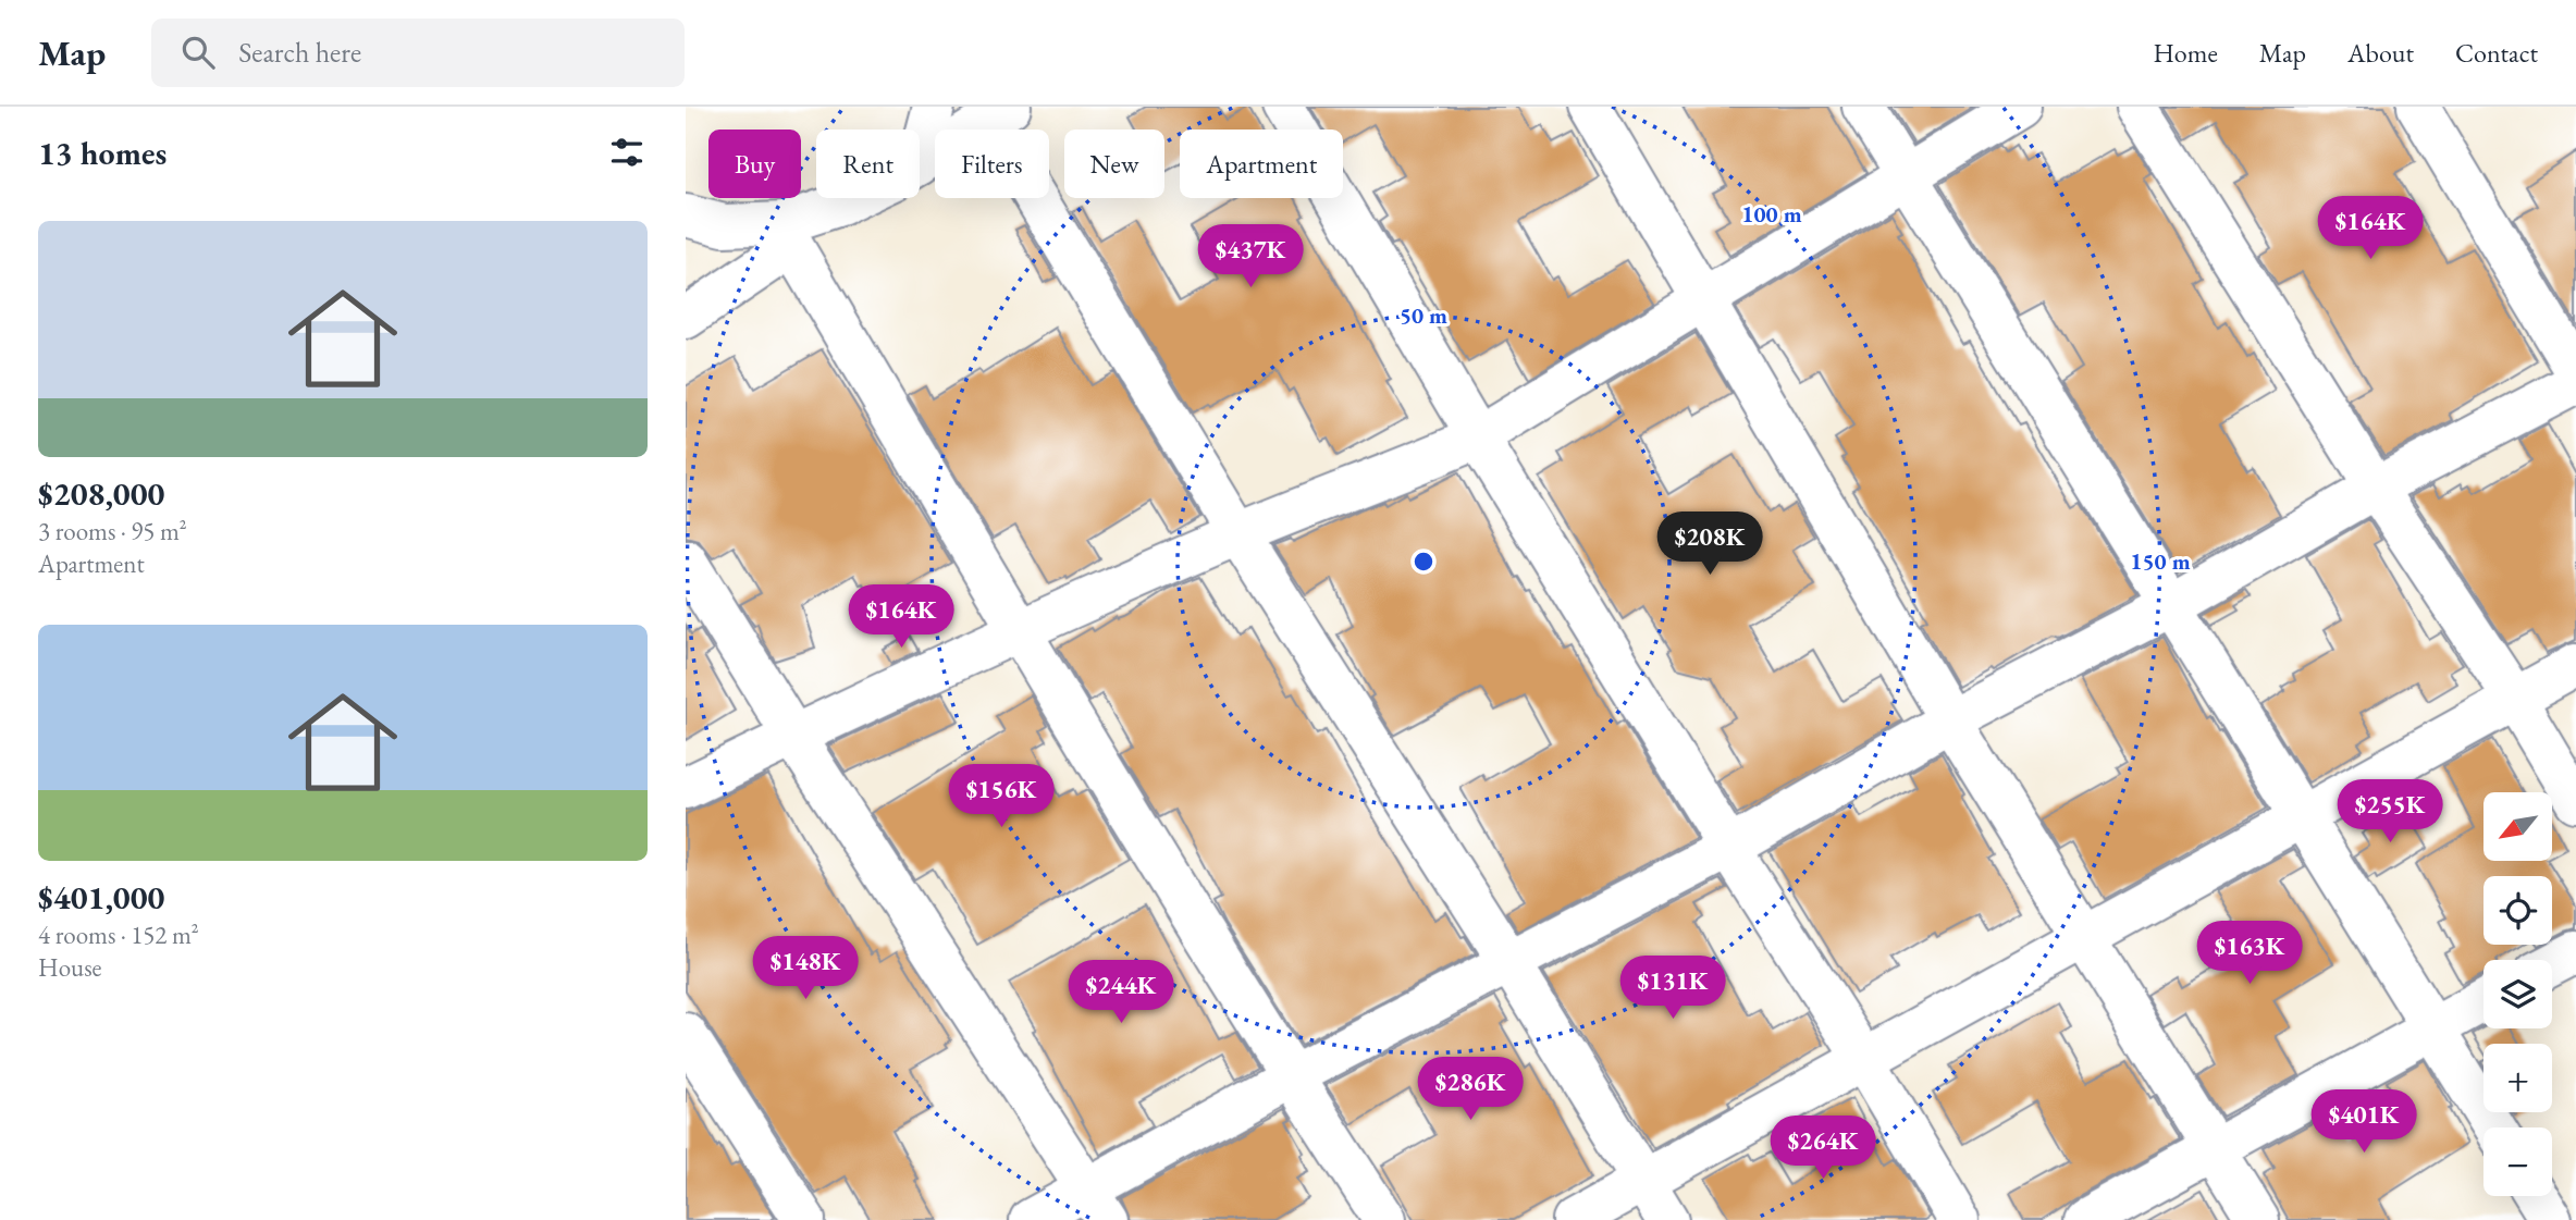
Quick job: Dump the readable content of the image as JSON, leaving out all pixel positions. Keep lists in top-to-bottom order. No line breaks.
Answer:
{"north":"bottom left","page":{"header":"Map","search":"Search here","nav":["Home","Map","About","Contact"],"heading":"13 homes","chip":["Buy","Rent","Filters","New","Apartment"],"price":["$164K","$437K","$208K","$164K","$156K","$255K","$163K","$148K","$131K","$244K","$286K","$401K","$264K"],"list":[{"name":"$208,000","note":"3 rooms · 95 m² · Apartment"},{"name":"$401,000","note":"4 rooms · 152 m² · House"}],"map_buttons":["+","−"]},"rings":["100 m","50 m","150 m"]}
